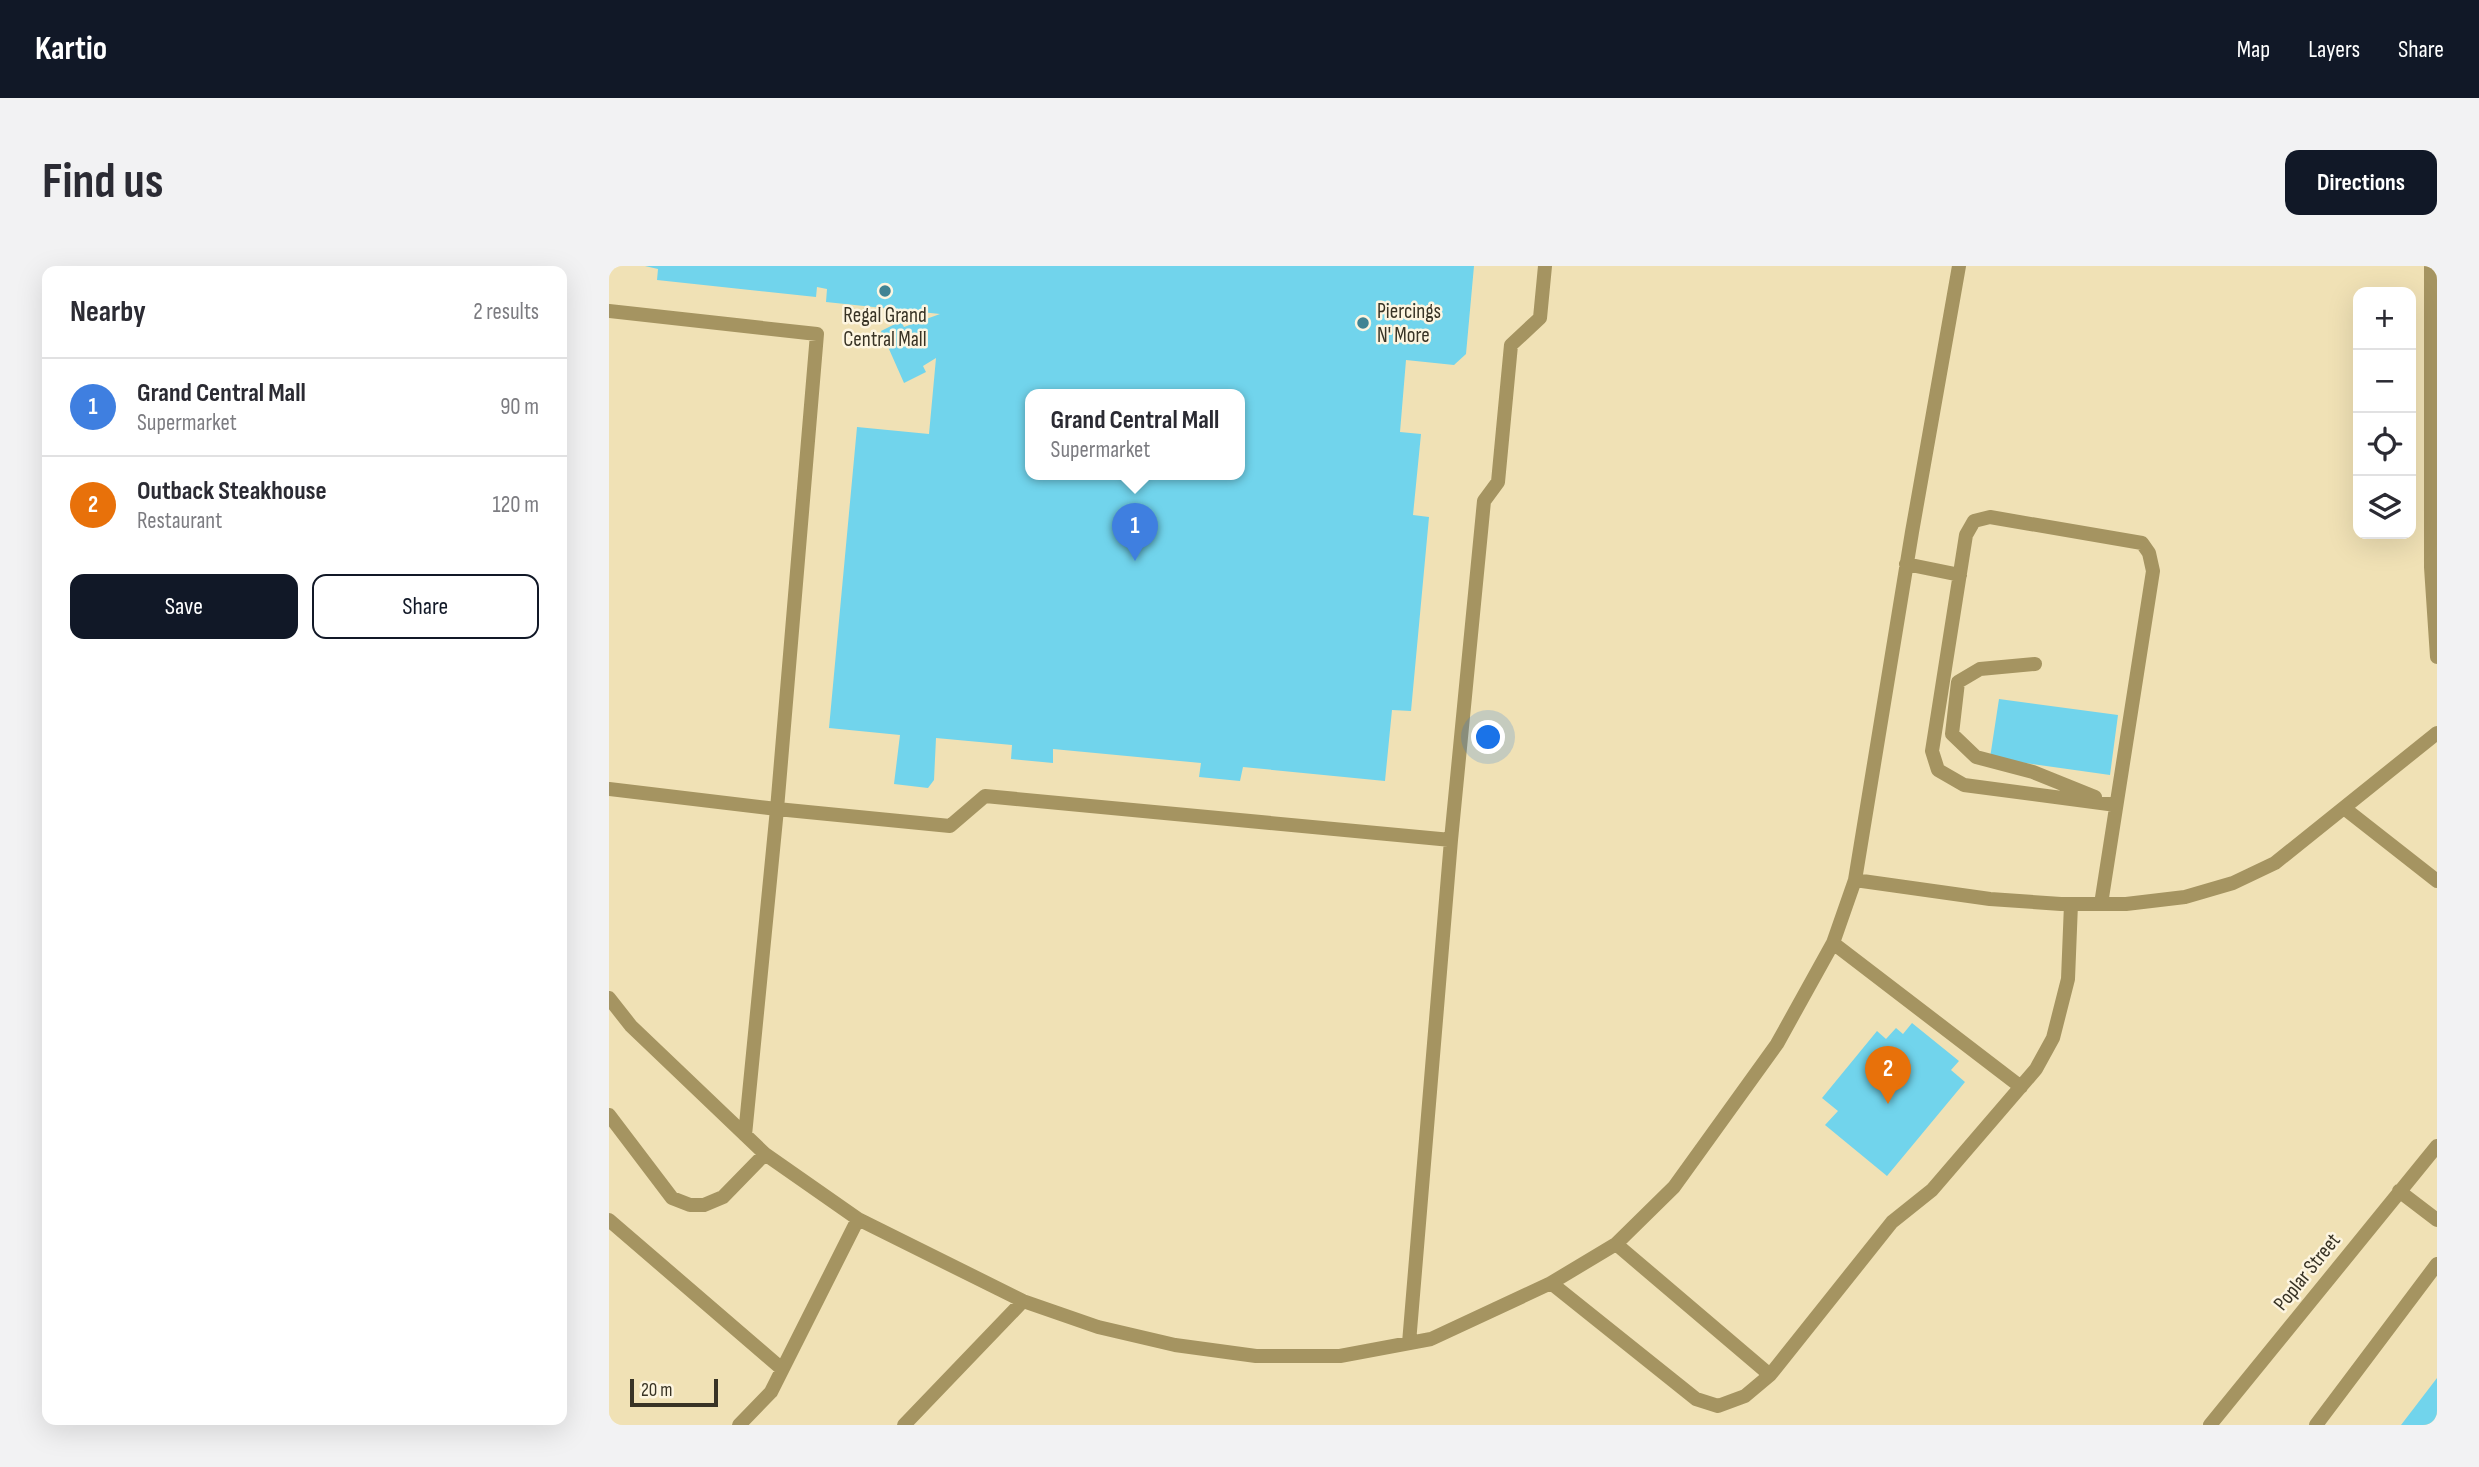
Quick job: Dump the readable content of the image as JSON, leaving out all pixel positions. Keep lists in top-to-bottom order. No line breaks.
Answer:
{"streets":{"street":["Poplar Street"]},"places":["Regal Grand Central Mall","Piercings N' More"],"scale_bar":"20 m","page":{"header":"Kartio","nav":["Map","Layers","Share"],"buttons":["Directions",["Save","Share"]],"title":"Find us","heading":["Nearby","2 results"],"map_buttons":["+","−"],"list":[{"mark":"1","name":"Grand Central Mall","note":"Supermarket","value":"90 m"},{"mark":"2","name":"Outback Steakhouse","note":"Restaurant","value":"120 m"}],"popup":["Grand Central Mall","Supermarket"],"pins":["1","2"],"scale":"20 m"}}
